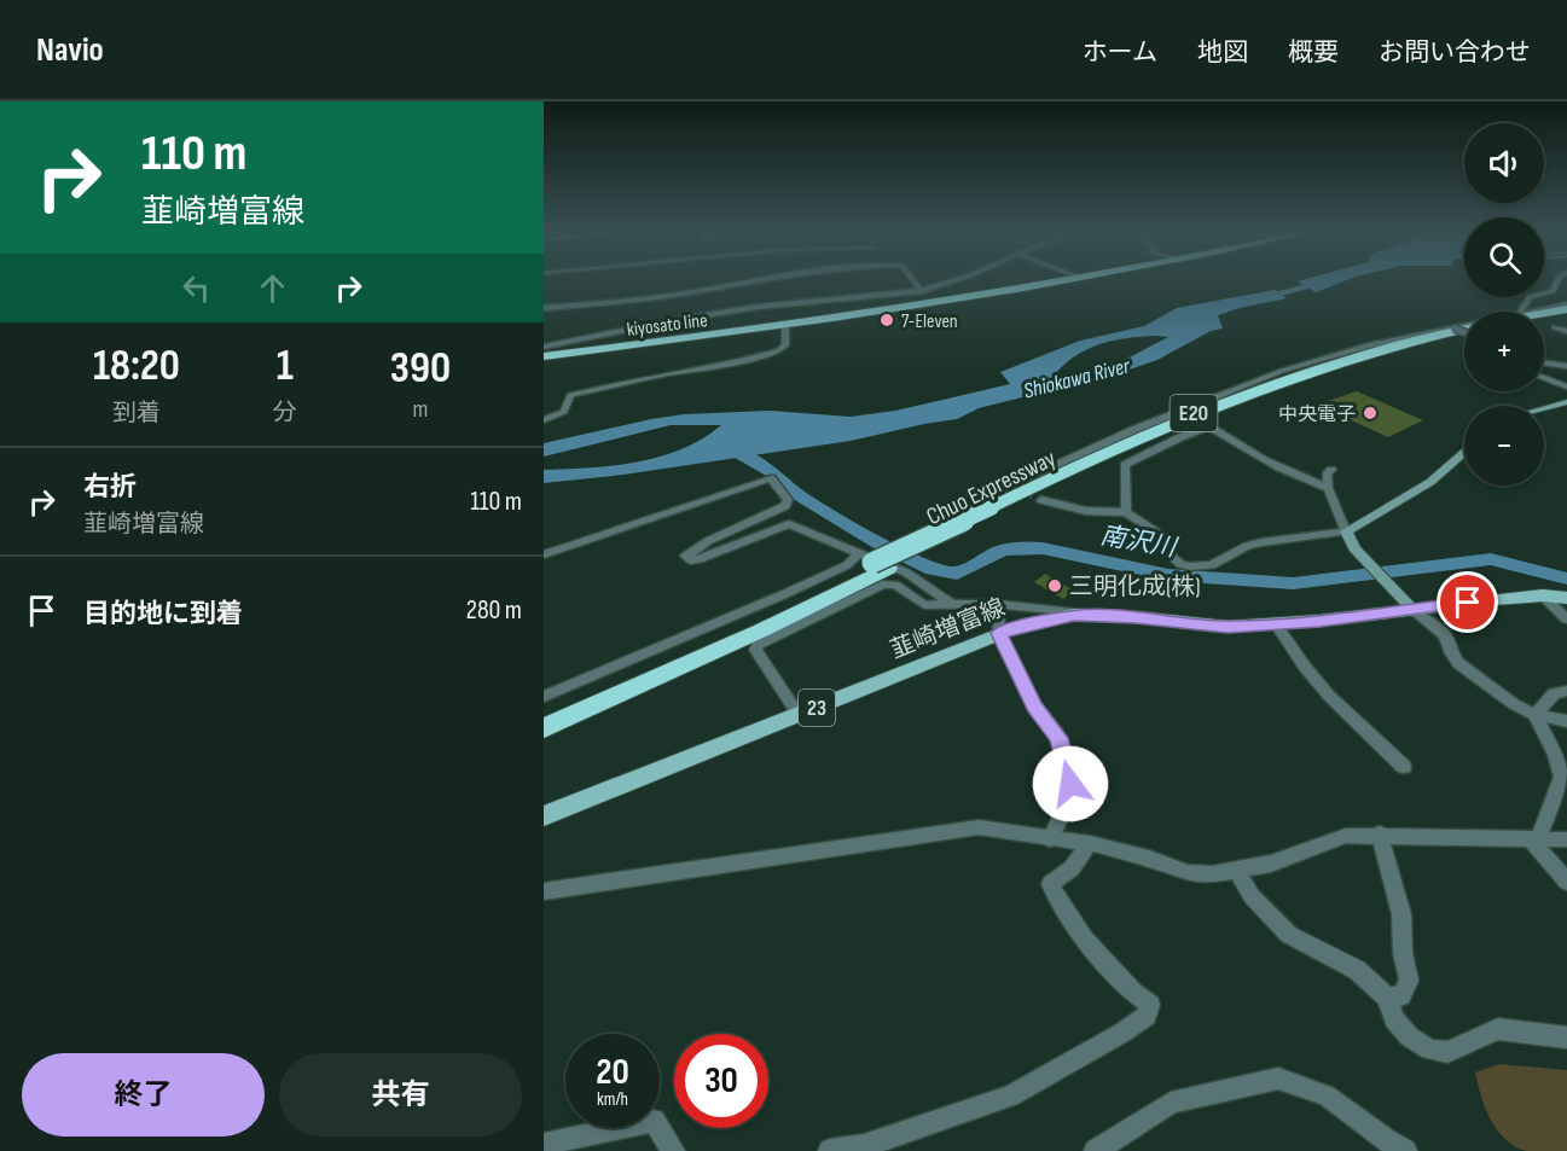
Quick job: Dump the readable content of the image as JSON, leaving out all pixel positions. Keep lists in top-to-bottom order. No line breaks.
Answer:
{"streets":{"highway":["kiyosato line","E20","Chuo Expressway"],"main road":["韮崎増富線","23"]},"water":["Shiokawa River","南沢川"],"places":["7-Eleven","中央電子","三明化成(株)"],"page":{"header":"Navio","nav":["ホーム","地図","概要","お問い合わせ"],"turn":["110 m","韮崎増富線"],"map_buttons":["+","−"],"eta":["18:20","到着","1","分","390","m"],"list":[{"name":"右折","note":"韮崎増富線","value":"110 m"},{"name":"目的地に到着","value":"280 m"}],"speed":"20 km/h","limit":"30","buttons":["終了","共有"]}}
